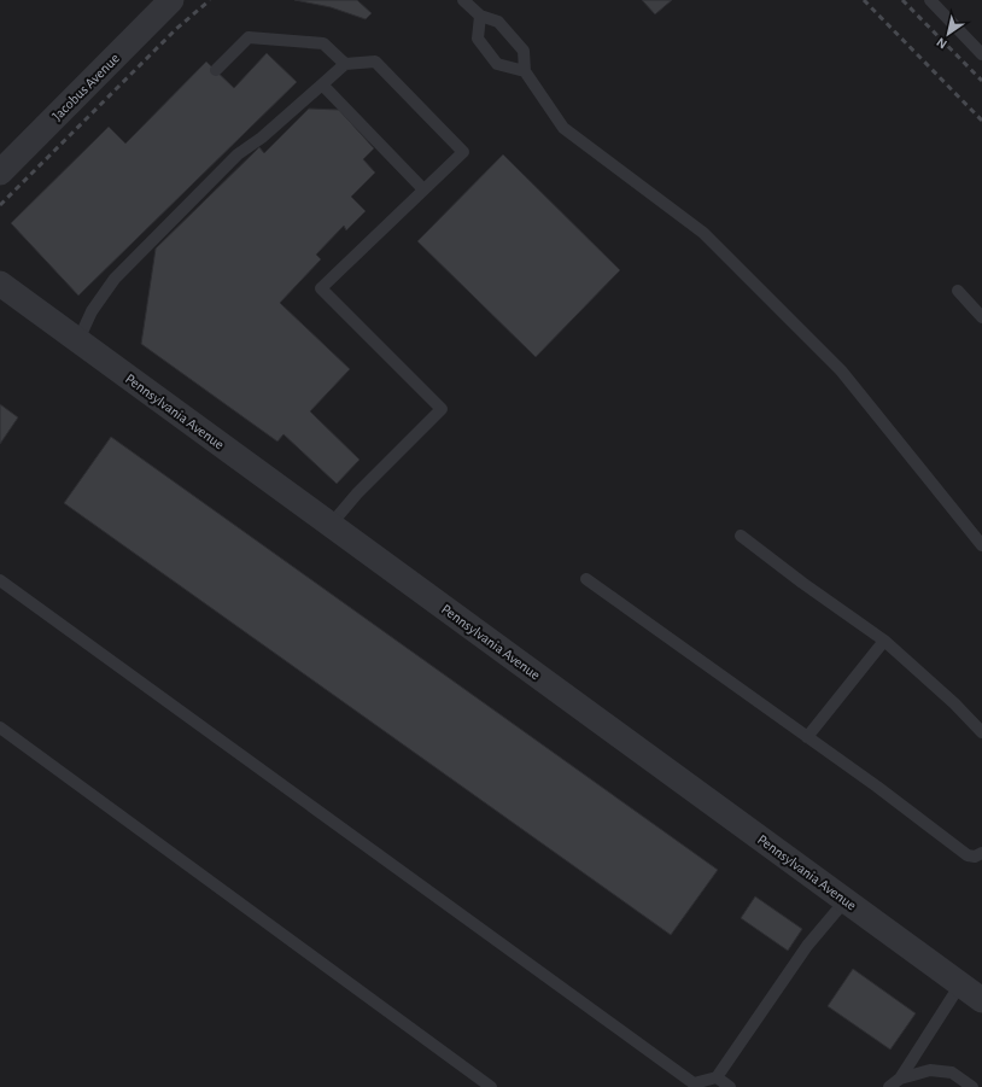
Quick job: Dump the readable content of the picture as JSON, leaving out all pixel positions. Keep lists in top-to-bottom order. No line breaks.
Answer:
{"streets":{"street":["Jacobus Avenue","Pennsylvania Avenue"]},"north":"bottom left"}
